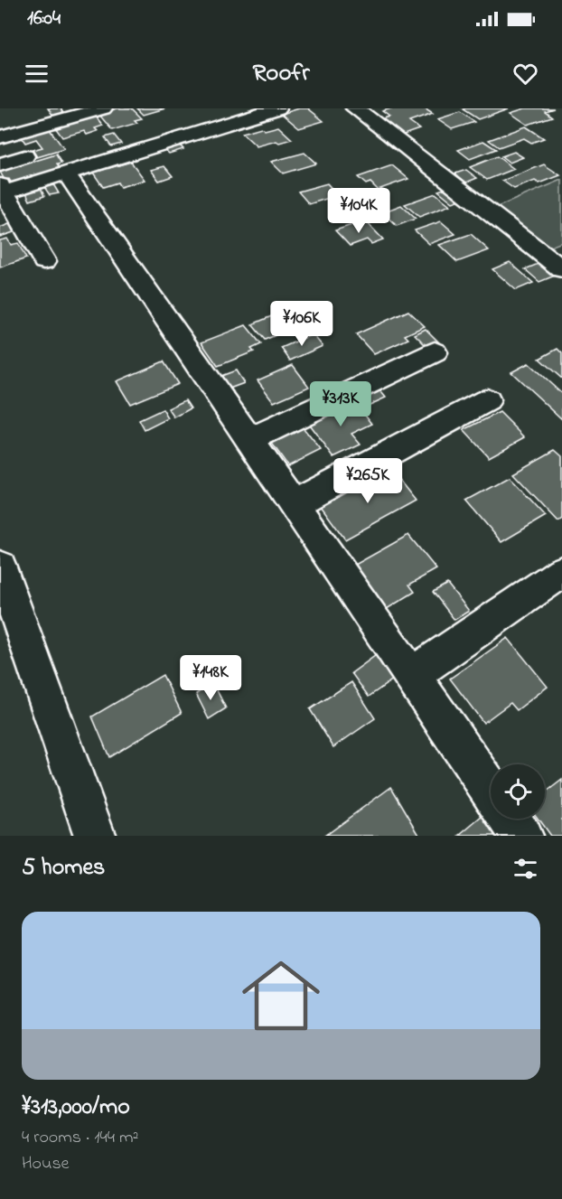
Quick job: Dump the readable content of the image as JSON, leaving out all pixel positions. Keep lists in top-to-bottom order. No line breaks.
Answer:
{"page":{"status":"16:04","header":"Roofr","price":["¥104K","¥106K","¥313K","¥265K","¥148K"],"heading":"5 homes","list":[{"name":"¥313,000/mo","note":"4 rooms · 144 m² · House"}]}}
